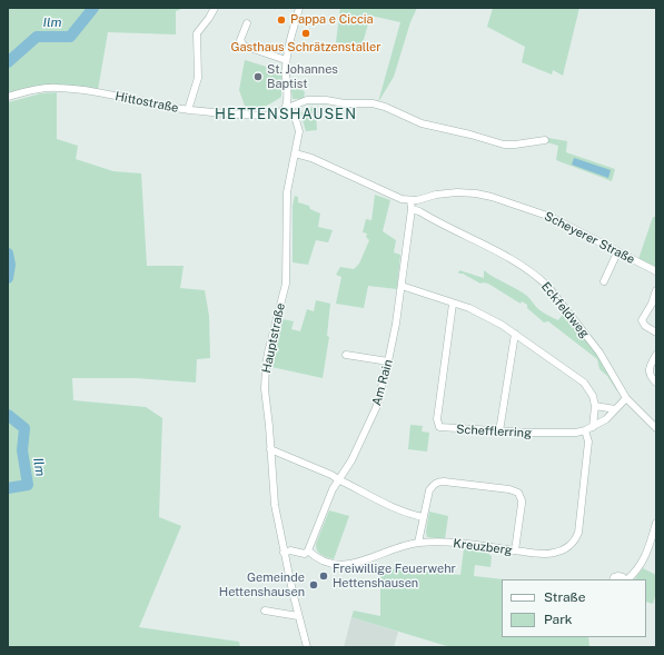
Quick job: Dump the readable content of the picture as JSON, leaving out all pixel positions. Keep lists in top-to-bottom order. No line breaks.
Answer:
{"streets":{"street":["Hittostraße","Scheyerer Straße","Eckfeldweg","Hauptstraße","Am Rain","Schefflerring","Kreuzberg"]},"crossings":[["Hittostraße","Hauptstraße"],["Scheyerer Straße","Hauptstraße"],["Scheyerer Straße","Am Rain"],["Eckfeldweg","Am Rain"],["Eckfeldweg","Schefflerring"],["Am Rain","Kreuzberg"],["Schefflerring","Kreuzberg"]],"districts":["HETTENSHAUSEN"],"water":["Ilm"],"places":["Pappa e Ciccia","Gasthaus Schrätzenstaller","St. Johannes Baptist","Freiwillige Feuerwehr Hettenshausen","Gemeinde Hettenshausen"],"legend":["Straße","Park"]}
